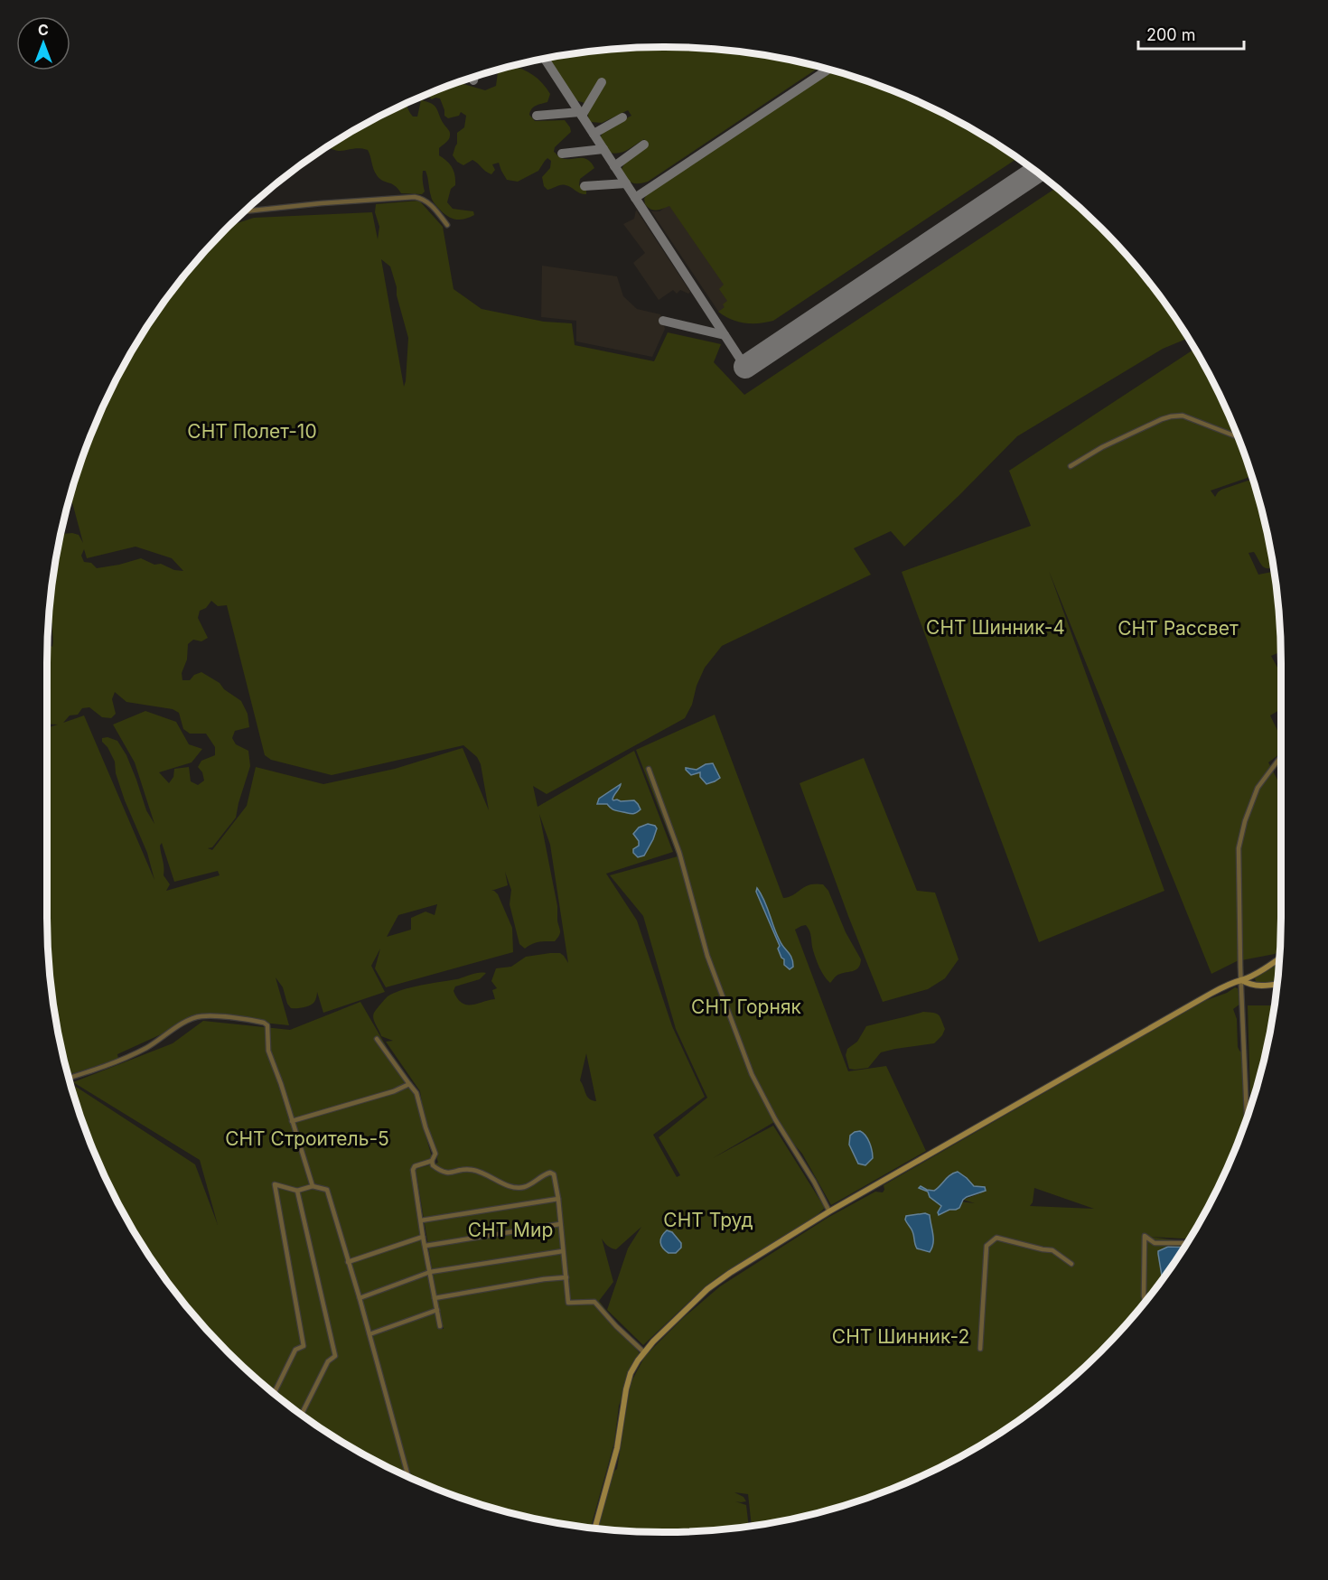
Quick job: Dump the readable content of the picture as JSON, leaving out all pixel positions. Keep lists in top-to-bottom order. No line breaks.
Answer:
{"parks":["СНТ Полет-10","СНТ Шинник-4","СНТ Рассвет","СНТ Горняк","СНТ Строитель-5","СНТ Труд","СНТ Мир","СНТ Шинник-2"],"scale_bar":"200 m","north":"top"}
